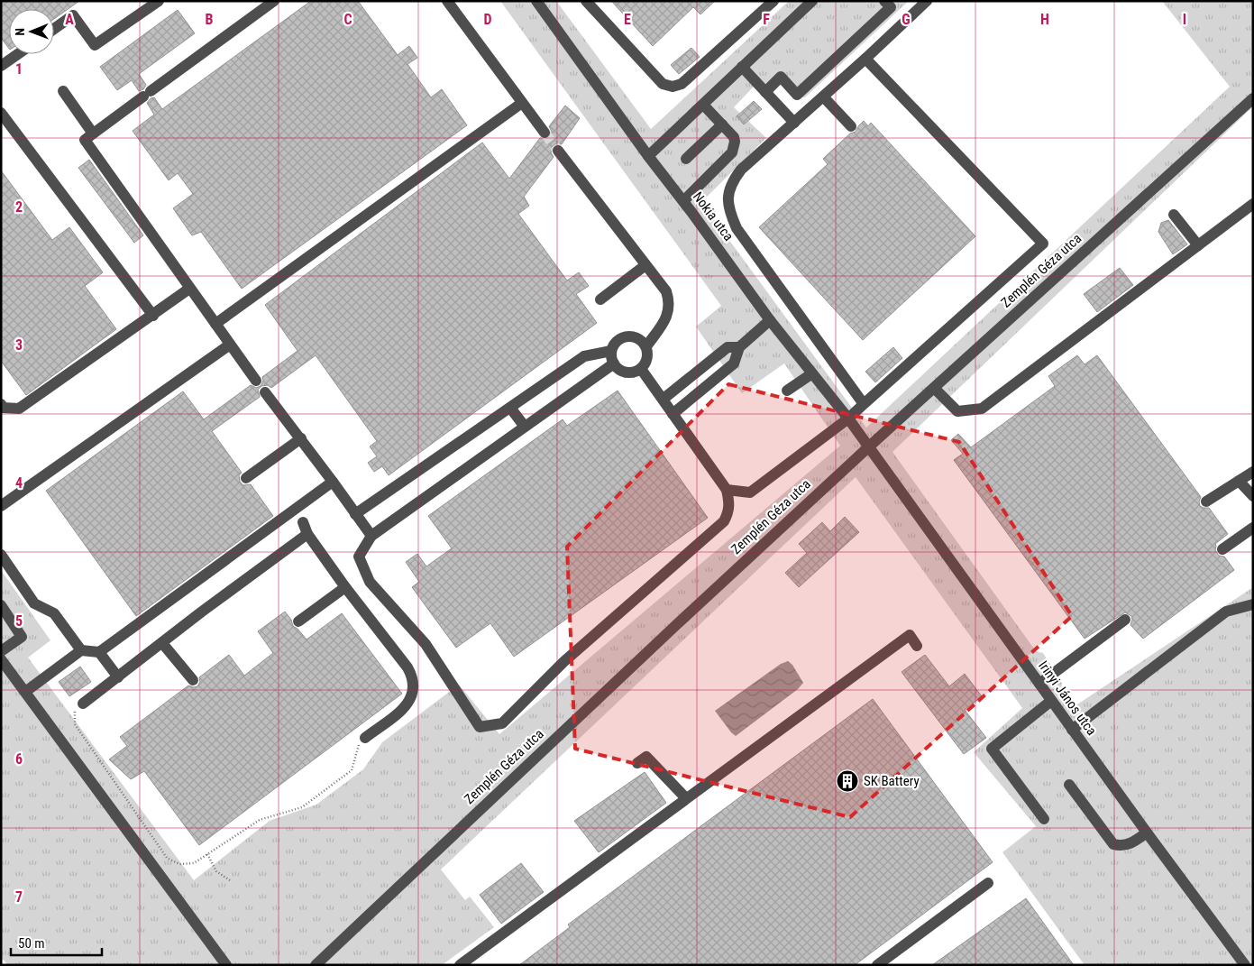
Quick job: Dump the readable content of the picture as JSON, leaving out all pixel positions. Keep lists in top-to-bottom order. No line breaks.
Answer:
{"streets":{"street":["Nokia utca","Zemplén Géza utca","Irinyi János utca"]},"crossings":[["Nokia utca","Zemplén Géza utca"],["Nokia utca","Irinyi János utca"],["Zemplén Géza utca","Irinyi János utca"]],"places":{"building":["SK Battery"]},"scale_bar":"50 m","north":"left","grid":{"columns":["A","B","C","D","E","F","G","H","I"],"rows":["1","2","3","4","5","6","7"]}}
